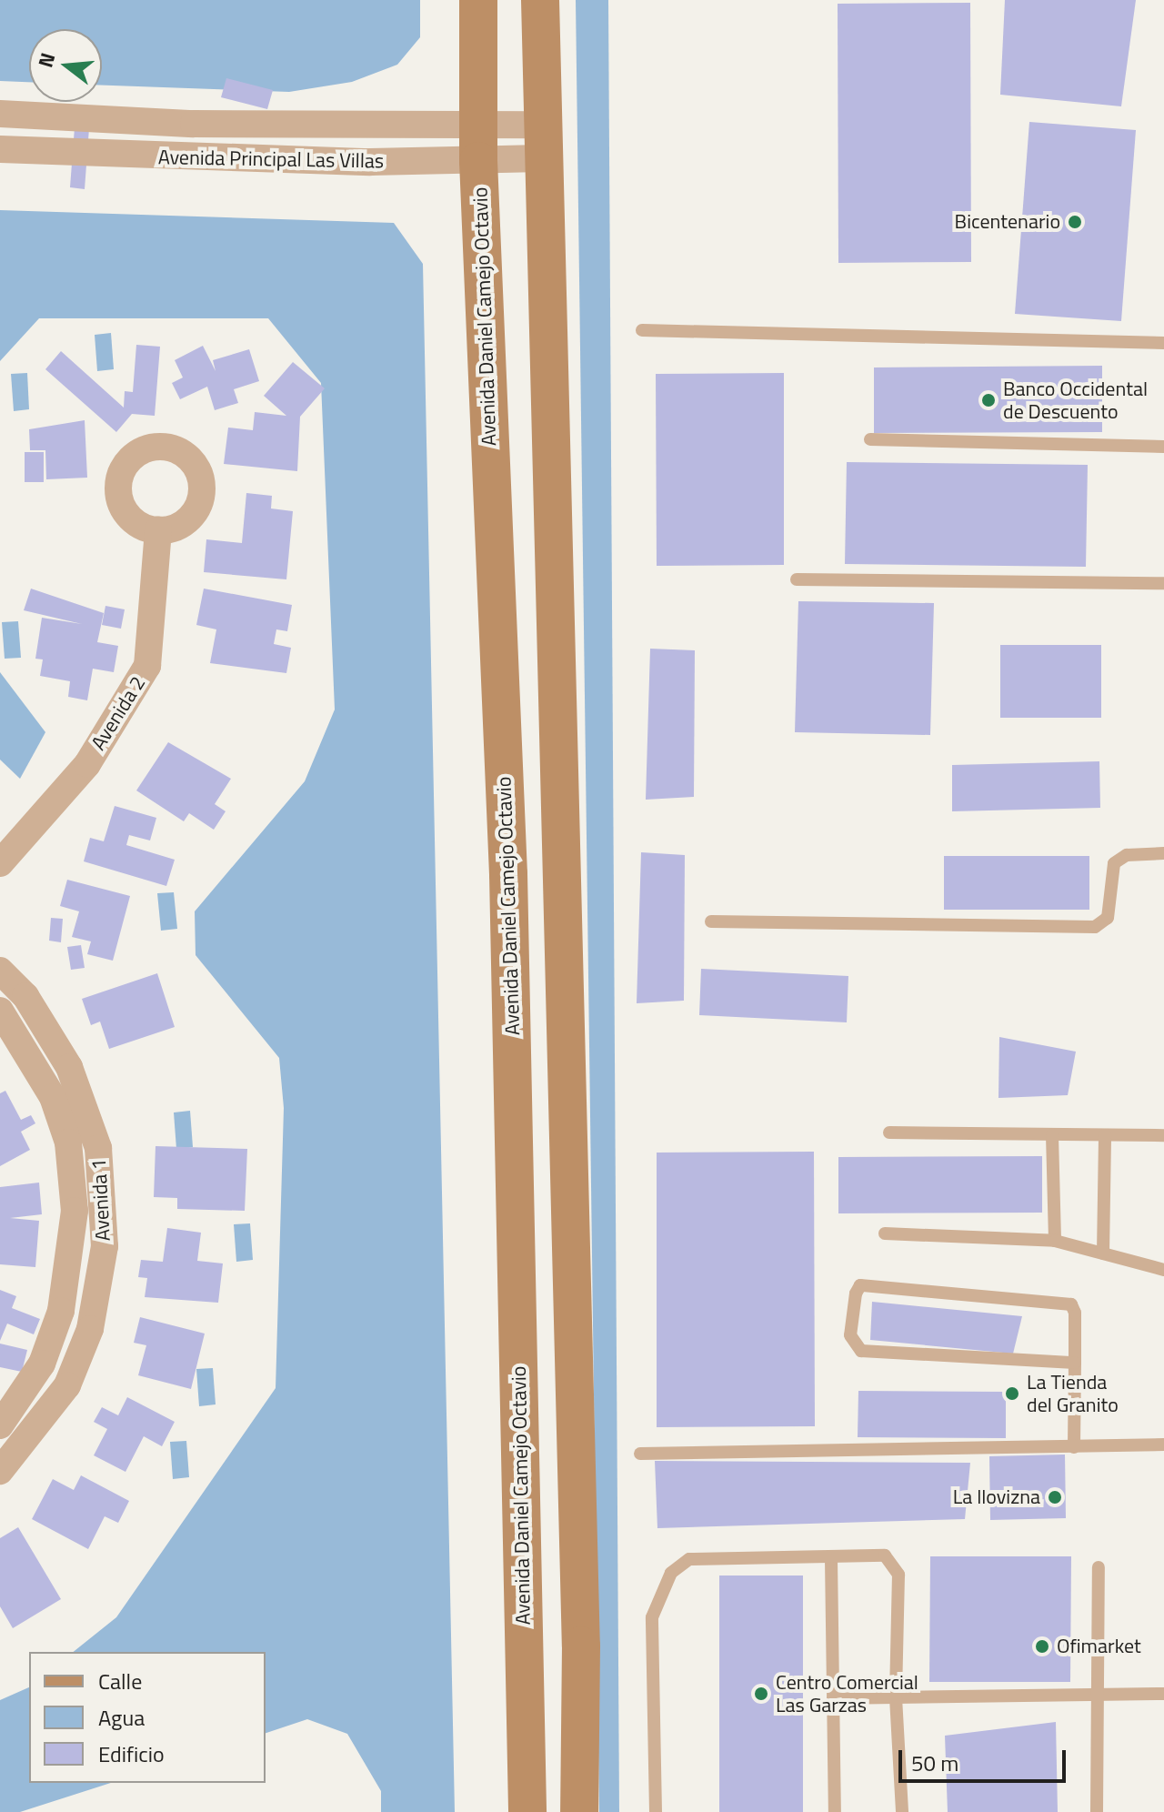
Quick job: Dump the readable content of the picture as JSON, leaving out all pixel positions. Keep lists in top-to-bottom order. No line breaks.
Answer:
{"streets":{"main road":["Avenida Daniel Camejo Octavio"],"street":["Avenida Principal Las Villas","Avenida 2","Avenida 1"]},"crossings":[["Avenida Principal Las Villas","Avenida Daniel Camejo Octavio"]],"places":["Bicentenario","Banco Occidental de Descuento","La Tienda del Granito","La llovizna","Ofimarket","Centro Comercial Las Garzas"],"legend":["Calle","Agua","Edificio"],"scale_bar":"50 m","north":"left"}
